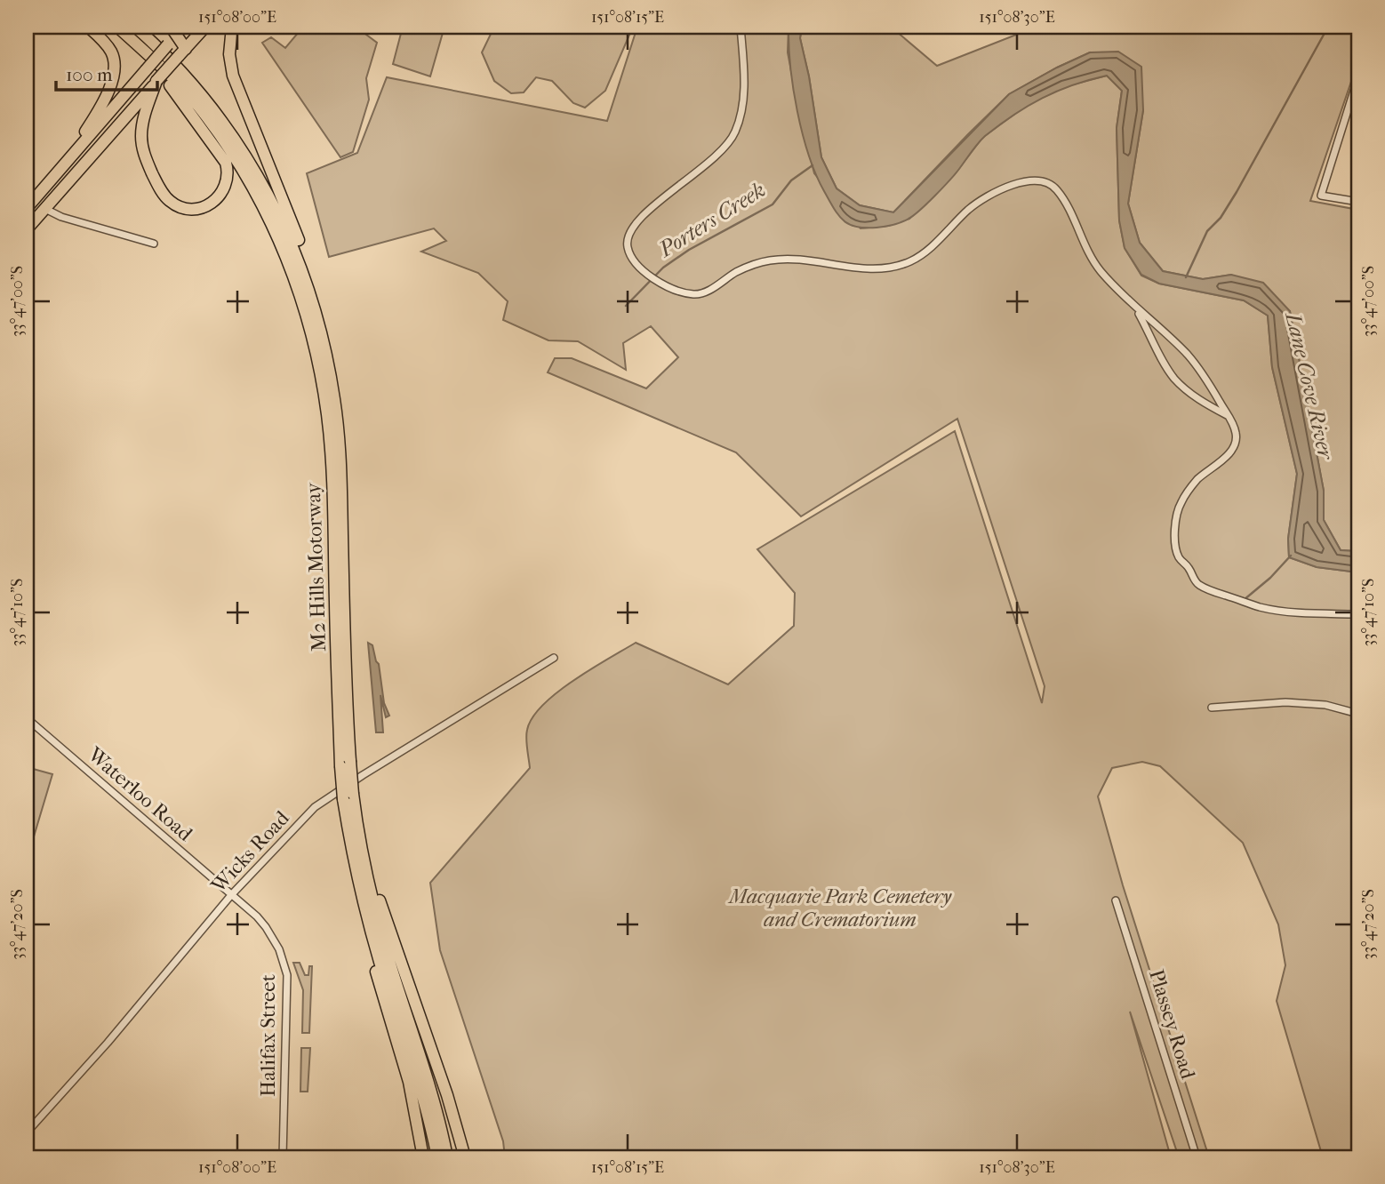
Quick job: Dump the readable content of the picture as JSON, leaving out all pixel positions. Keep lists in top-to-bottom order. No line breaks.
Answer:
{"streets":{"highway":["M2 Hills Motorway"],"street":["Waterloo Road","Wicks Road","Plassey Road","Halifax Street"]},"crossings":[["Waterloo Road","Wicks Road"],["Waterloo Road","Halifax Street"],["Wicks Road","Halifax Street"]],"water":["Porters Creek","Lane Cove River"],"parks":["Macquarie Park Cemetery and Crematorium"],"scale_bar":"100 m","coordinates":["151°08'00\"E","151°08'15\"E","151°08'30\"E","33°47'00\"S","33°47'10\"S","33°47'20\"S"]}
